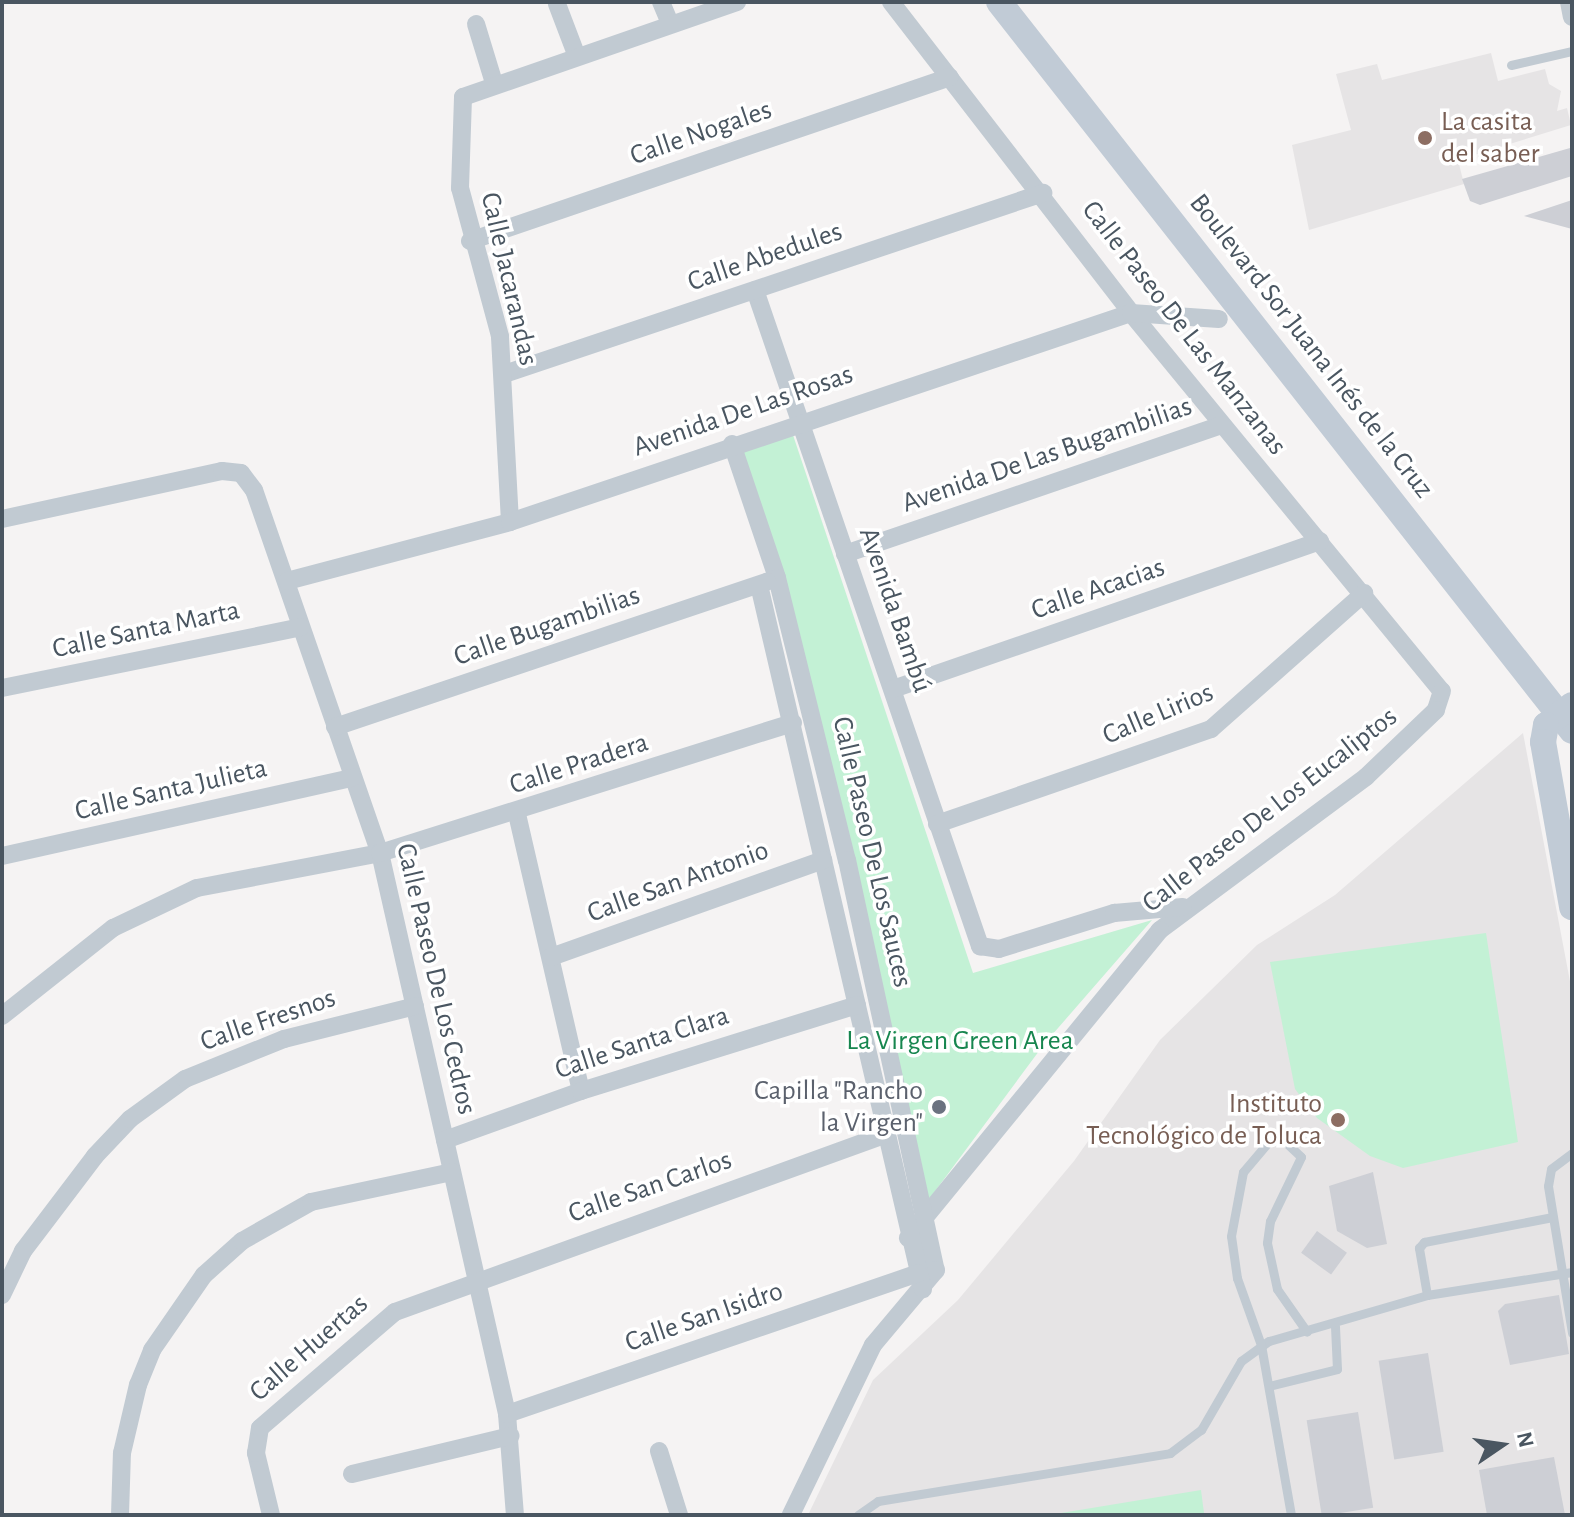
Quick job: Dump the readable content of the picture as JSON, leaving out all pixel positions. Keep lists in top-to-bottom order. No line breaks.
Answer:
{"streets":{"main road":["Boulevard Sor Juana Inés de la Cruz"],"street":["Calle Nogales","Calle Abedules","Calle Jacarandas","Calle Paseo De Las Manzanas","Avenida De Las Rosas","Avenida De Las Bugambilias","Calle Acacias","Avenida Bambú","Calle Bugambilias","Calle Santa Marta","Calle Lirios","Calle Pradera","Calle Santa Julieta","Calle Paseo De Los Eucaliptos","Calle Paseo De Los Sauces","Calle San Antonio","Calle Paseo De Los Cedros","Calle Fresnos","Calle Santa Clara","Calle San Carlos","Calle San Isidro","Calle Huertas"]},"crossings":[["Calle Nogales","Calle Jacarandas"],["Calle Nogales","Calle Paseo De Las Manzanas"],["Calle Abedules","Calle Jacarandas"],["Calle Abedules","Calle Paseo De Las Manzanas"],["Calle Abedules","Avenida Bambú"],["Calle Jacarandas","Avenida De Las Rosas"],["Calle Paseo De Las Manzanas","Avenida De Las Rosas"],["Calle Paseo De Las Manzanas","Avenida De Las Bugambilias"],["Calle Paseo De Las Manzanas","Calle Acacias"],["Calle Paseo De Las Manzanas","Calle Lirios"],["Calle Paseo De Las Manzanas","Calle Paseo De Los Eucaliptos"],["Boulevard Sor Juana Inés de la Cruz","Avenida De Las Rosas"],["Avenida De Las Rosas","Avenida Bambú"],["Avenida De Las Rosas","Calle Paseo De Los Sauces"],["Avenida De Las Rosas","Calle Paseo De Los Cedros"],["Avenida De Las Bugambilias","Avenida Bambú"],["Calle Acacias","Avenida Bambú"],["Avenida Bambú","Calle Lirios"],["Avenida Bambú","Calle Paseo De Los Eucaliptos"],["Calle Bugambilias","Calle Paseo De Los Sauces"],["Calle Bugambilias","Calle Paseo De Los Cedros"],["Calle Santa Marta","Calle Paseo De Los Cedros"],["Calle Pradera","Calle Paseo De Los Sauces"],["Calle Pradera","Calle Paseo De Los Cedros"],["Calle Santa Julieta","Calle Paseo De Los Cedros"],["Calle Paseo De Los Eucaliptos","Calle Paseo De Los Sauces"],["Calle Paseo De Los Sauces","Calle San Antonio"],["Calle Paseo De Los Sauces","Calle Santa Clara"],["Calle Paseo De Los Sauces","Calle San Carlos"],["Calle Paseo De Los Sauces","Calle San Isidro"],["Calle Paseo De Los Cedros","Calle Fresnos"],["Calle Paseo De Los Cedros","Calle Santa Clara"],["Calle Paseo De Los Cedros","Calle San Carlos"],["Calle Paseo De Los Cedros","Calle San Isidro"],["Calle Paseo De Los Cedros","Calle Huertas"],["Calle San Carlos","Calle Huertas"]],"parks":["La Virgen Green Area"],"places":["La casita del saber","Capilla \"Rancho la Virgen\"","Instituto Tecnológico de Toluca"],"north":"right"}
